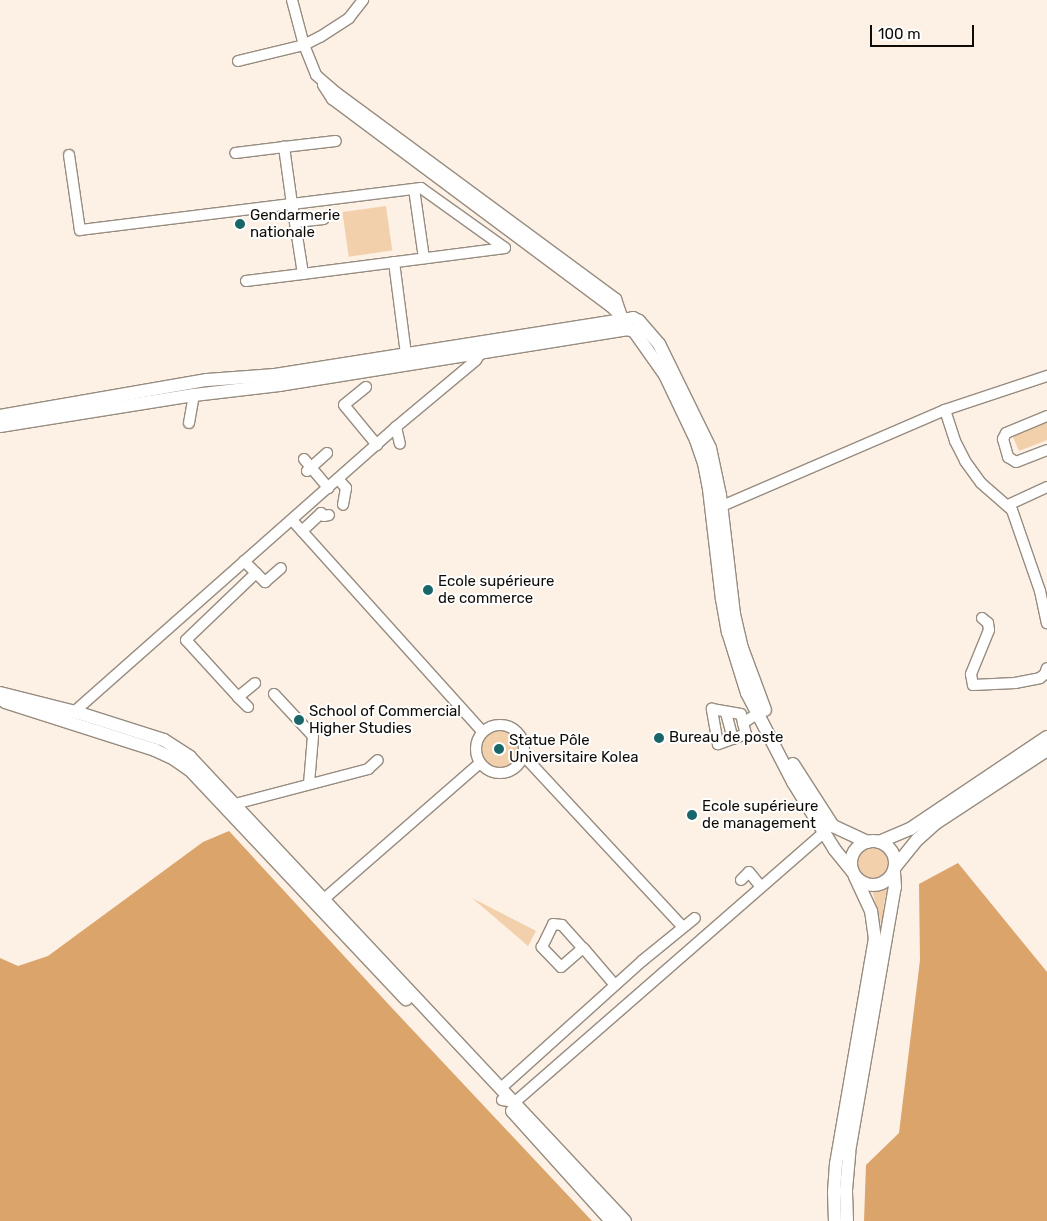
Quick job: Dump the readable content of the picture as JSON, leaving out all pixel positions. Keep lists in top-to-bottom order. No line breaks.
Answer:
{"places":["Gendarmerie nationale","Ecole supérieure de commerce","School of Commercial Higher Studies","Bureau de poste","Statue Pôle Universitaire Kolea","Ecole supérieure de management"],"scale_bar":"100 m"}
